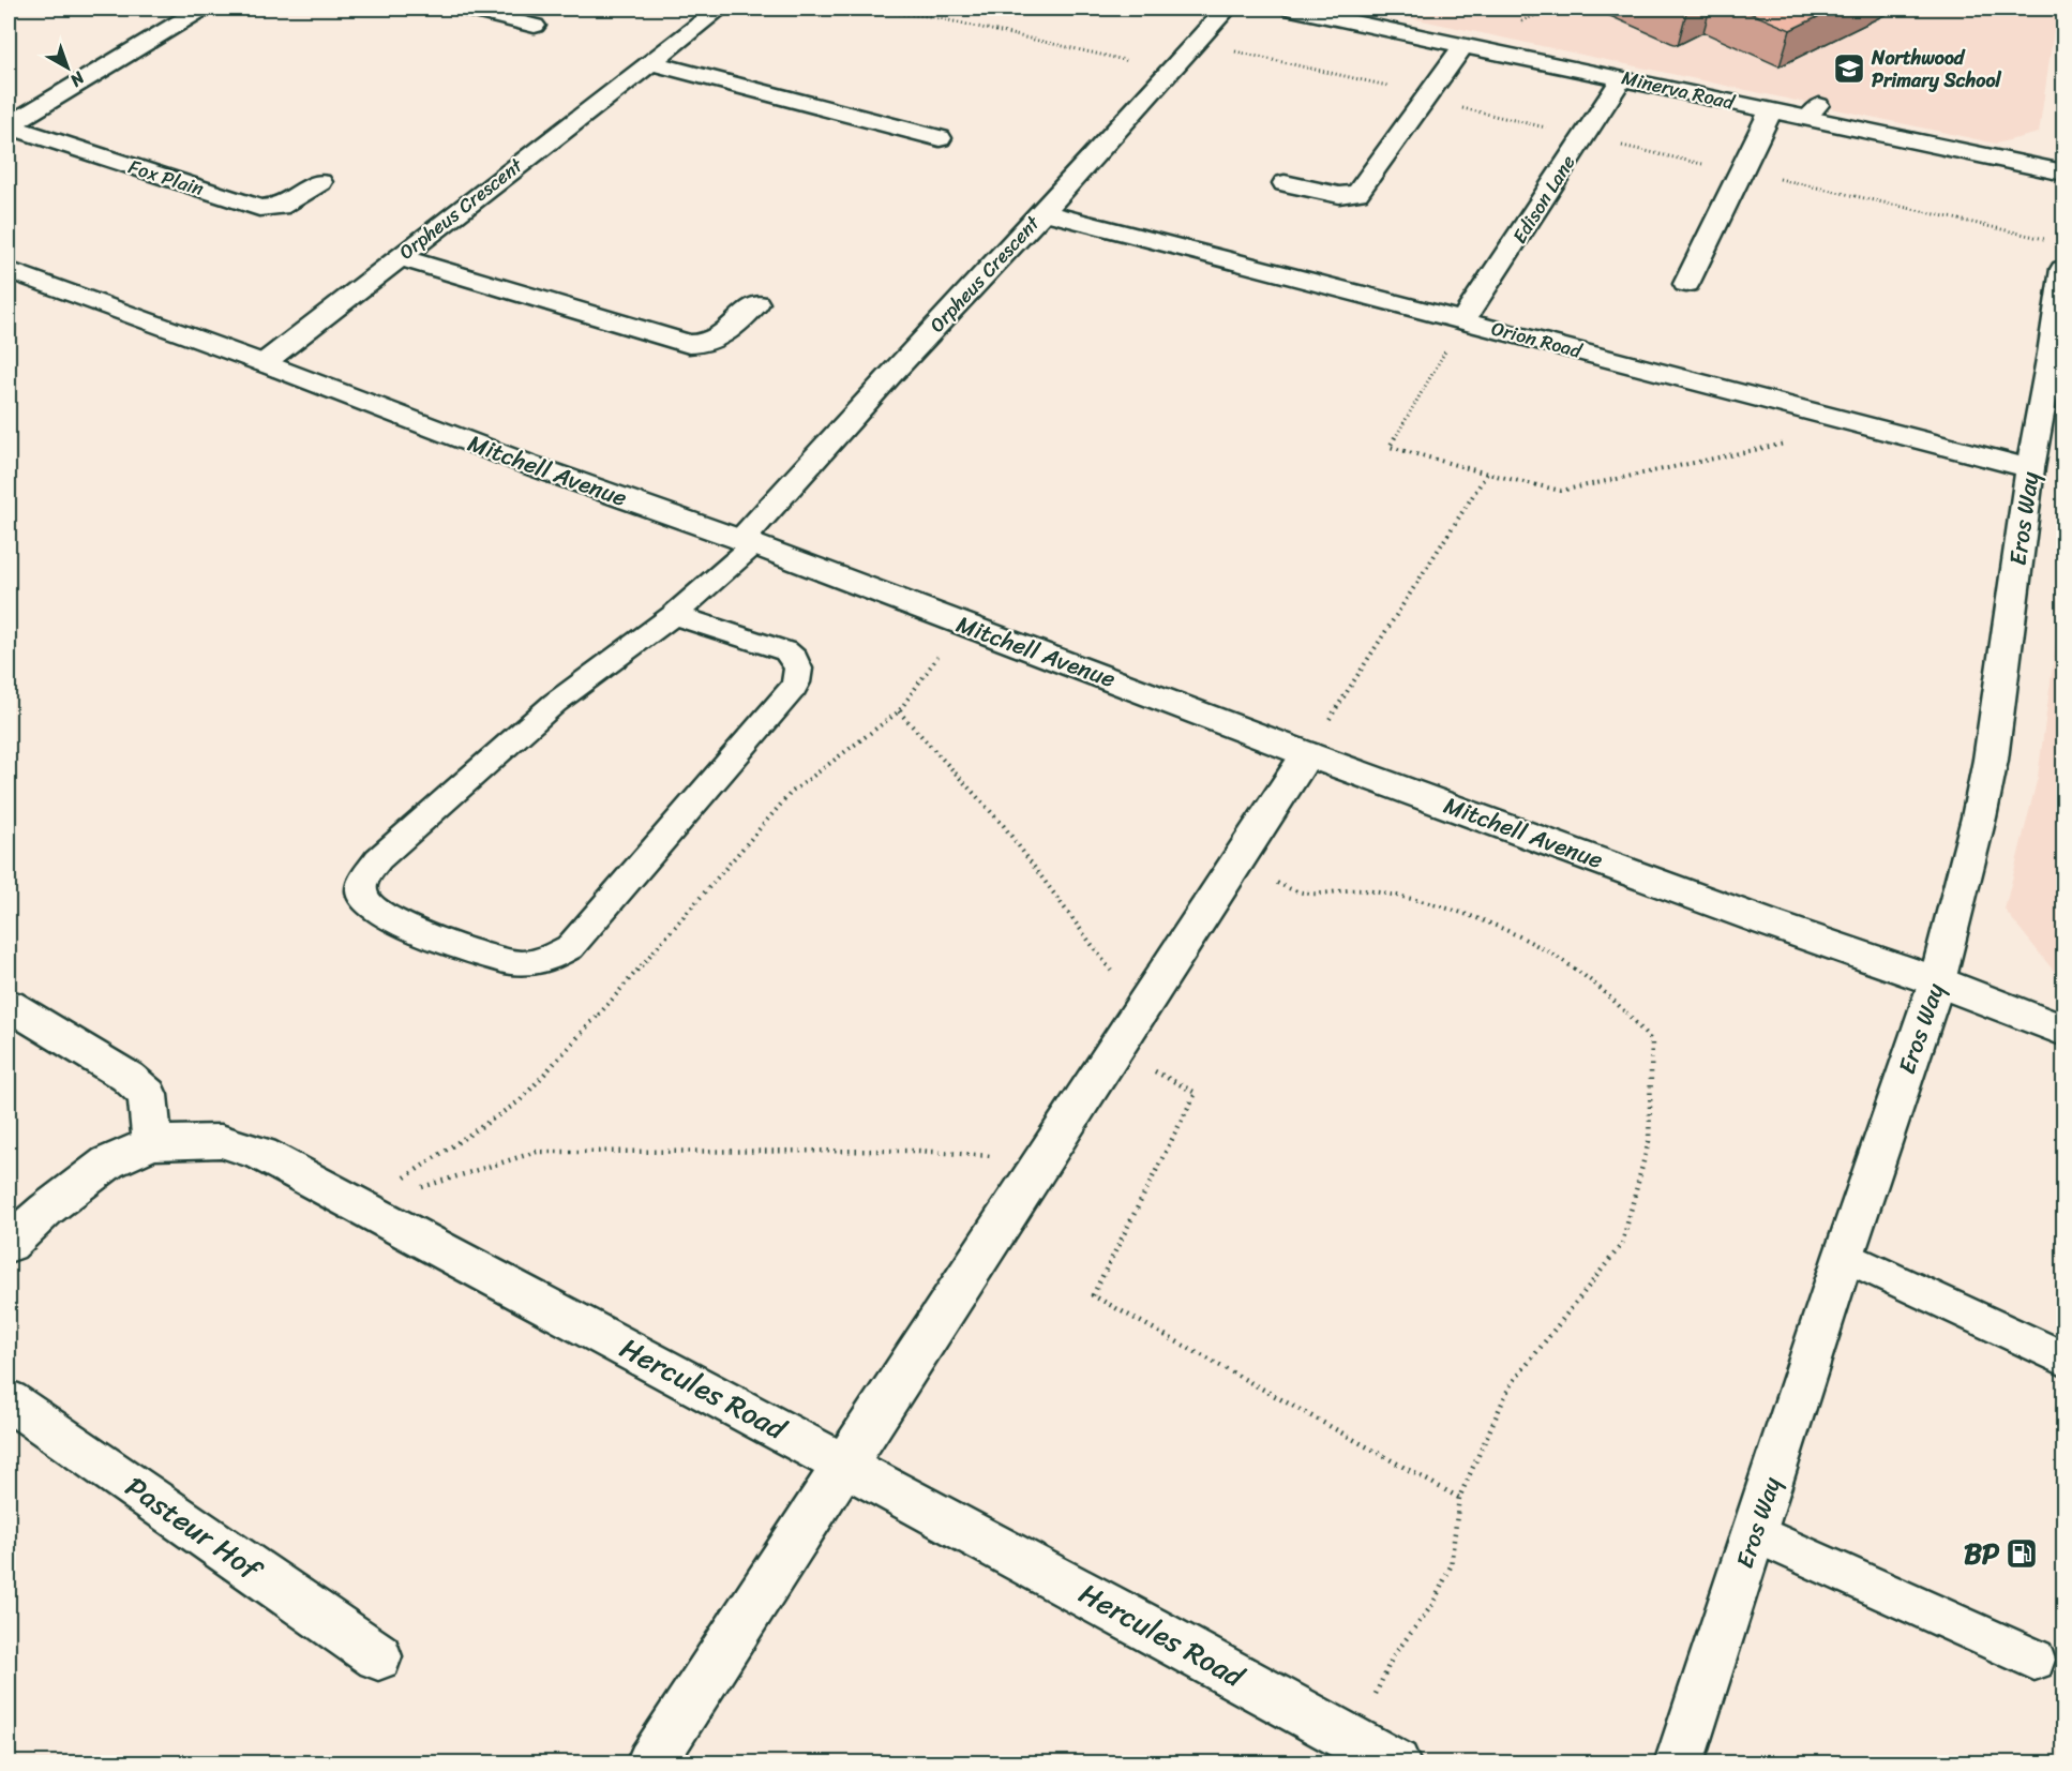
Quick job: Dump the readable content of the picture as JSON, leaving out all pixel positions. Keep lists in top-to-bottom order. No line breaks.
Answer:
{"streets":{"street":["Minerva Road","Fox Plain","Edison Lane","Orpheus Crescent","Orion Road","Mitchell Avenue","Eros Way","Hercules Road","Pasteur Hof"]},"crossings":[["Minerva Road","Edison Lane"],["Edison Lane","Orion Road"],["Orpheus Crescent","Orion Road"],["Orpheus Crescent","Mitchell Avenue"],["Orion Road","Eros Way"],["Mitchell Avenue","Eros Way"]],"places":{"school or university":["Northwood Primary School"],"fuel station":["BP"]},"north":"bottom right"}
